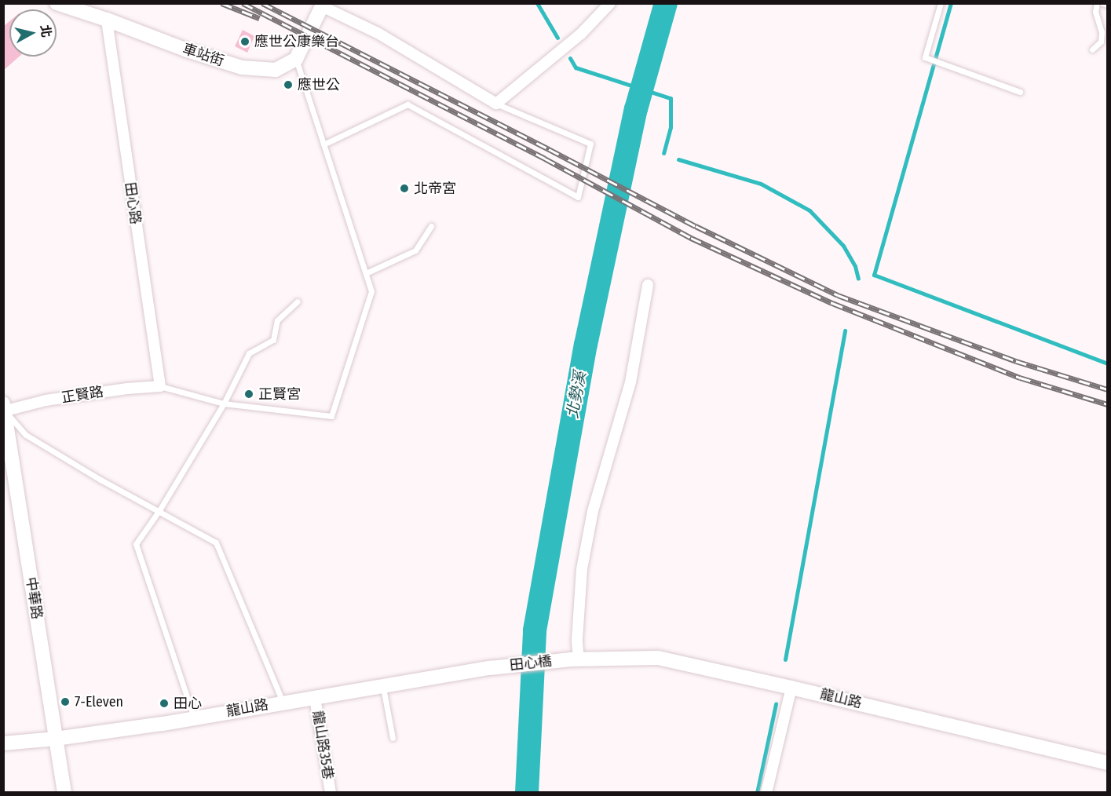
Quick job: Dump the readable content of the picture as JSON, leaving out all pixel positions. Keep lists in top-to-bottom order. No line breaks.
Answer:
{"streets":{"street":["車站街","田心路","正賢路","中華路","田心橋","龍山路","龍山路35巷"]},"crossings":[["車站街","田心路"],["田心路","正賢路"],["正賢路","中華路"],["中華路","龍山路"],["田心橋","龍山路"],["龍山路","龍山路35巷"]],"water":["北勢溪"],"places":["應世公康樂台","應世公","北帝宮","正賢宮","7-Eleven","田心"],"north":"right"}
